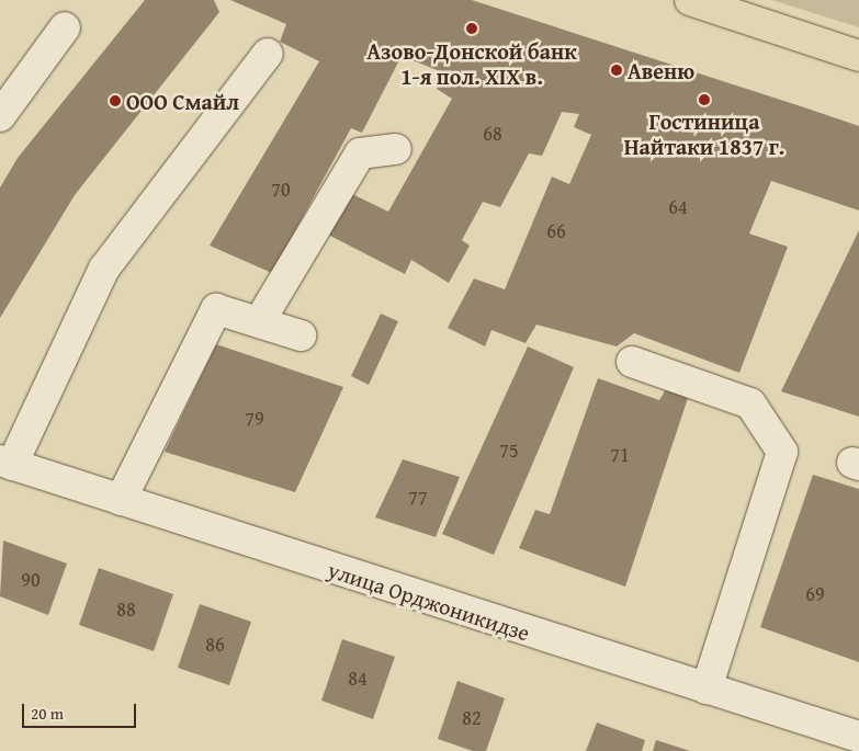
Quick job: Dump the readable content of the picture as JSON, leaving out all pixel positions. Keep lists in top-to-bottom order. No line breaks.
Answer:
{"streets":{"street":["улица Орджоникидзе"]},"places":["Азово-Донской банк 1-я пол. XIX в.","Авеню","Гостиница Найтаки 1837 г.","ООО Смайл"],"house_numbers":["68","70","64","66","79","75","71","77","90","69","88","86","84","82"],"scale_bar":"20 m"}
